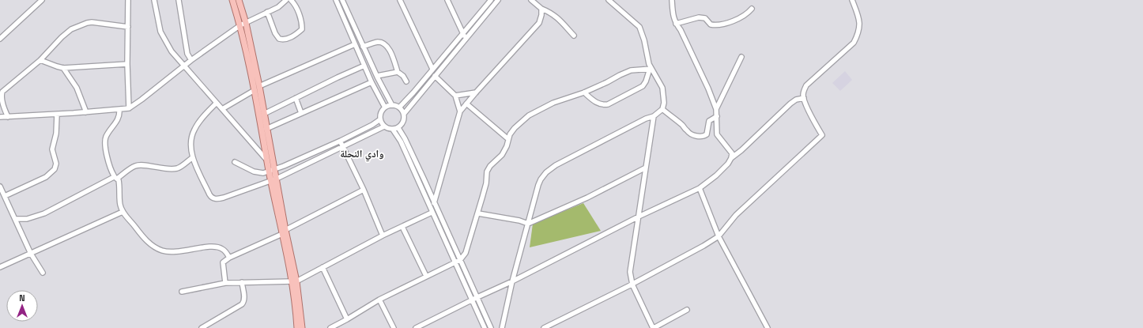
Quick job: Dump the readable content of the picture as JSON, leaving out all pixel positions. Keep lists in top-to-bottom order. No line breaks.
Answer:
{"districts":["وادي النحلة"],"north":"top"}
